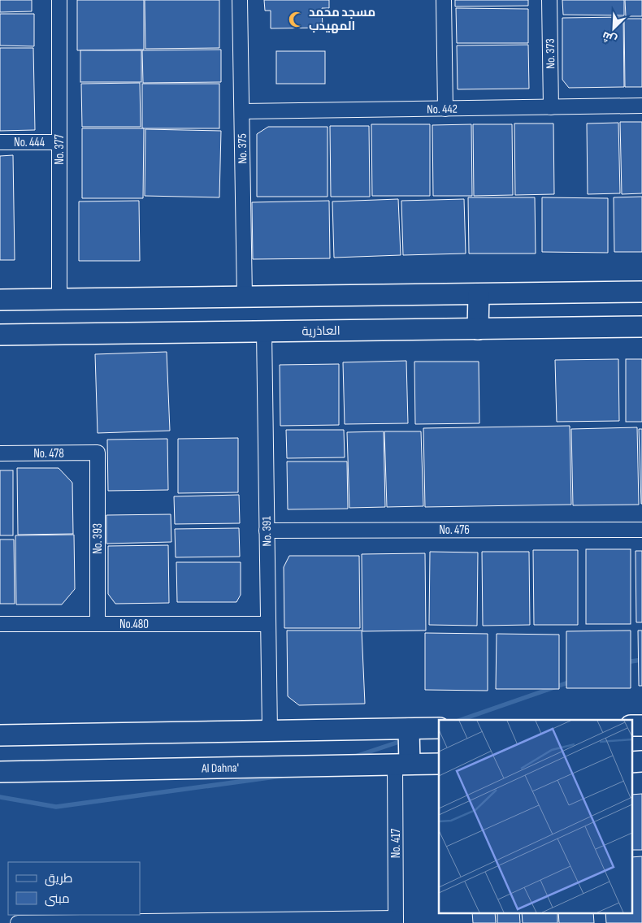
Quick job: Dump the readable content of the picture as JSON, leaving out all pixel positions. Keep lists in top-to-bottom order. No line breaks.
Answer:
{"streets":{"street":["No. 373","No. 442","No. 444","No. 375","No. 377","العاذرية","No. 478","No. 476","No. 391","No. 393","No.480","Al Dahna'","No. 417"]},"crossings":[["No. 373","No. 442"],["No. 442","No. 375"],["No. 444","No. 377"],["العاذرية","No. 391"],["No. 478","No. 393"],["No. 476","No. 391"],["No. 391","No.480"],["No. 393","No.480"],["Al Dahna'","No. 417"]],"places":{"mosque":["مسجد محمد المهيدب"]},"legend":["طريق","مبنى"],"north":"bottom left"}
